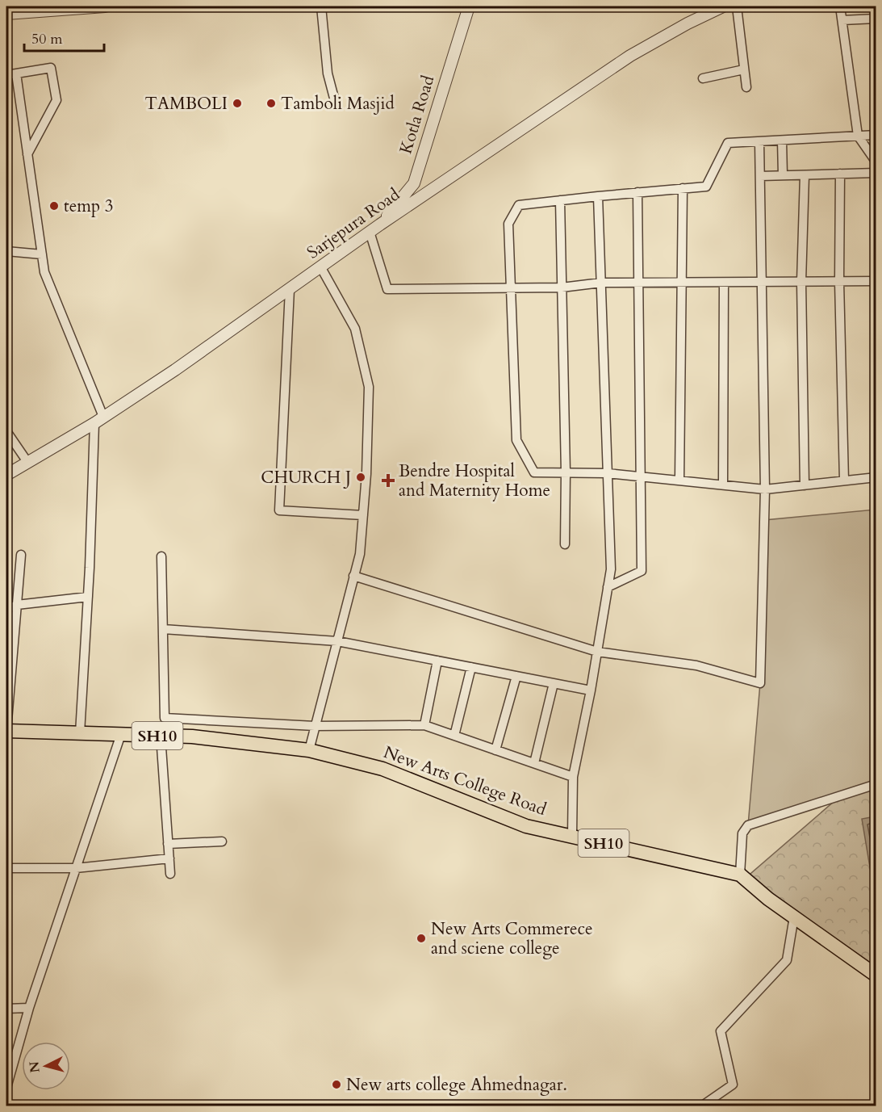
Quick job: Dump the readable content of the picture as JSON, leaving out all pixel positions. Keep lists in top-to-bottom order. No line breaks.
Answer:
{"streets":{"main road":["SH10","New Arts College Road"],"street":["Kotla Road","Sarjepura Road"]},"crossings":[["Kotla Road","Sarjepura Road"]],"places":{"other":["TAMBOLI","Tamboli Masjid","temp 3","CHURCH J","New Arts Commerece and sciene college","New arts college Ahmednagar."],"health":["Bendre Hospital and Maternity Home"]},"scale_bar":"50 m","north":"left"}
